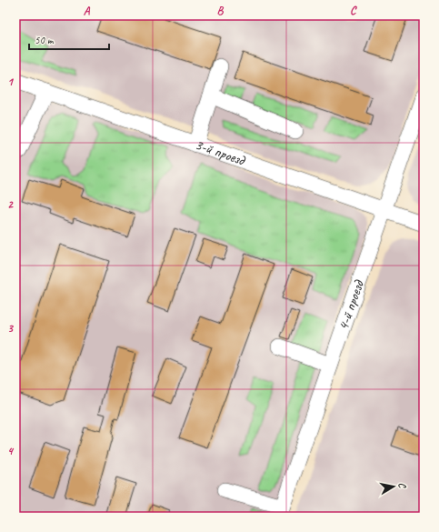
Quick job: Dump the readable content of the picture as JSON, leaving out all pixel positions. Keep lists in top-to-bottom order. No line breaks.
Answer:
{"streets":{"street":["3-й проезд","4-й проезд"]},"crossings":[["3-й проезд","4-й проезд"]],"scale_bar":"50 m","north":"right","grid":{"columns":["A","B","C"],"rows":["1","2","3","4"]}}
